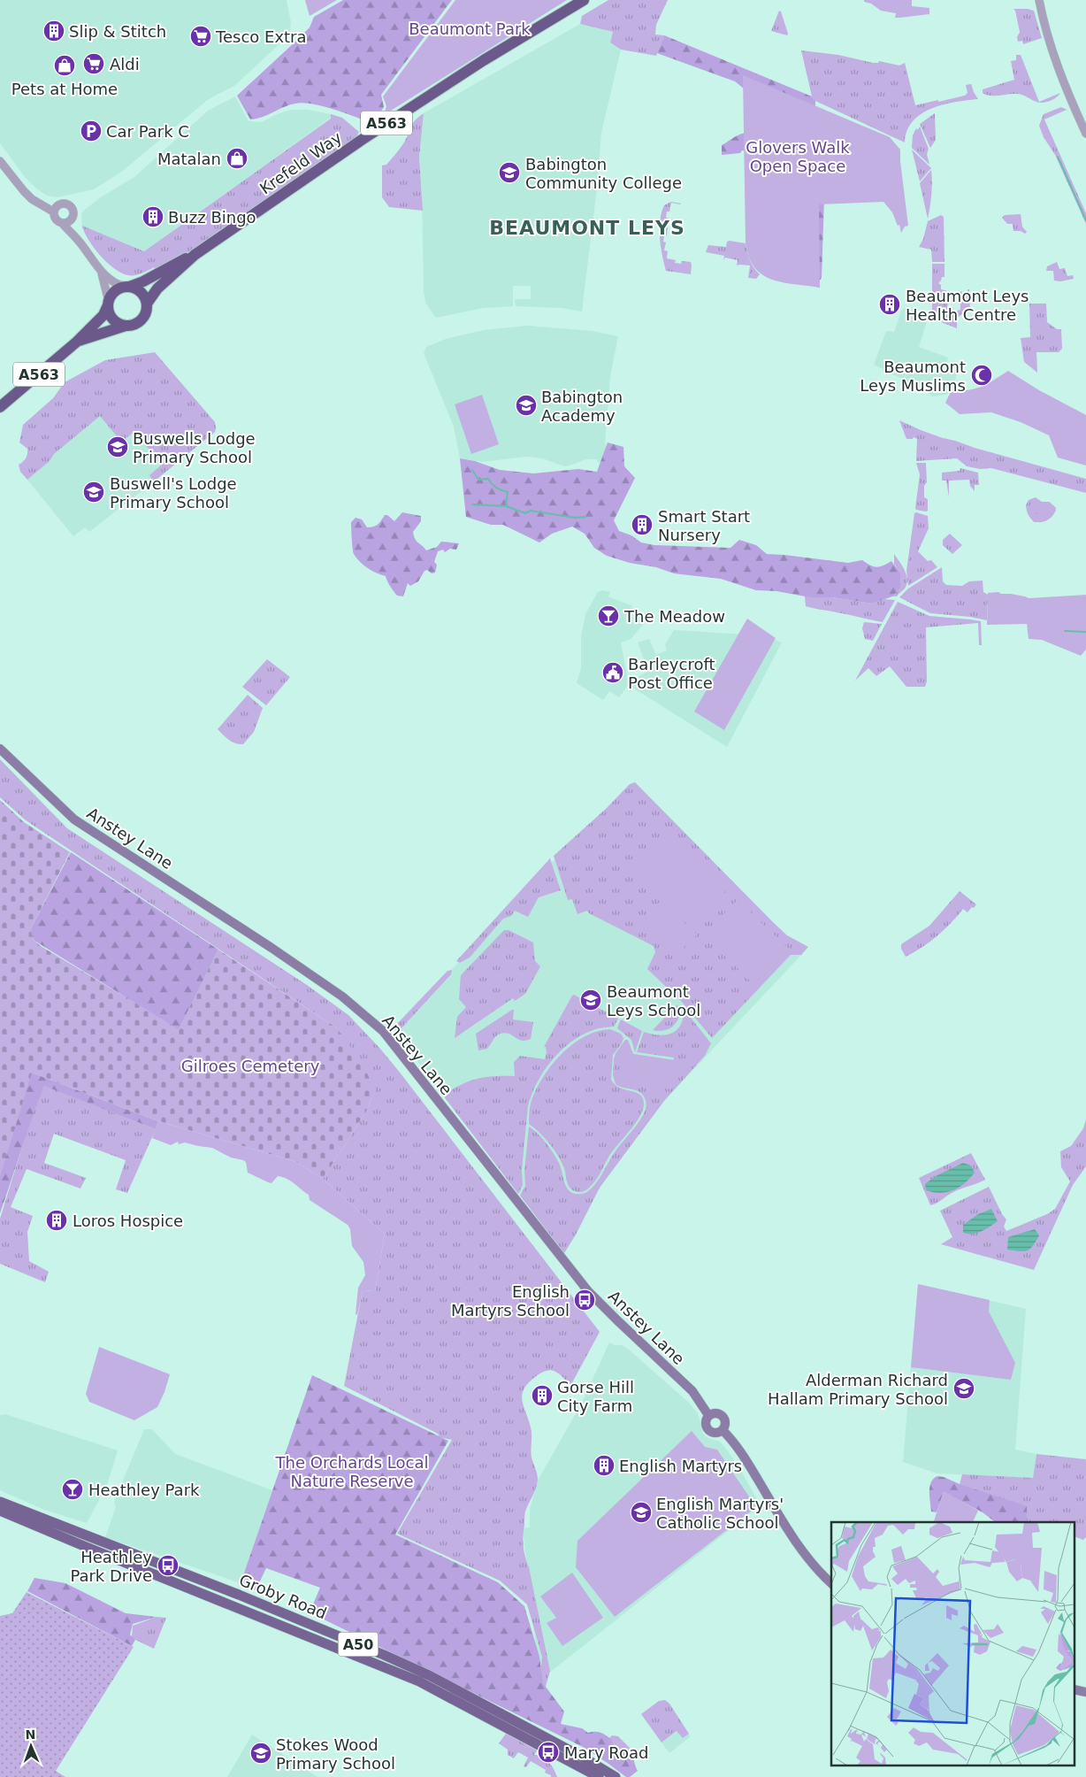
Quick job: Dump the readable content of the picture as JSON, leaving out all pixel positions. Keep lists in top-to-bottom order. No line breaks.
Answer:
{"streets":{"highway":["A563","Krefeld Way"],"main road":["Anstey Lane","Groby Road","A50"]},"crossings":[["A563","Krefeld Way"]],"districts":["BEAUMONT LEYS"],"parks":["Beaumont Park","Glovers Walk Open Space","Gilroes Cemetery","The Orchards Local Nature Reserve"],"places":{"building":["Slip & Stitch","Buzz Bingo","Beaumont Leys Health Centre","Smart Start Nursery","Loros Hospice","Gorse Hill City Farm","English Martyrs"],"supermarket":["Tesco Extra","Aldi"],"shop":["Pets at Home","Matalan"],"parking":["Car Park C"],"school or university":["Babington Community College","Babington Academy","Buswells Lodge Primary School","Buswell's Lodge Primary School","Beaumont Leys School","Alderman Richard Hallam Primary School","English Martyrs' Catholic School","Stokes Wood Primary School"],"mosque":["Beaumont Leys Muslims"],"bar":["The Meadow","Heathley Park"],"public building":["Barleycroft Post Office"],"bus stop":["English Martyrs School","Heathley Park Drive","Mary Road"]},"north":"top"}
